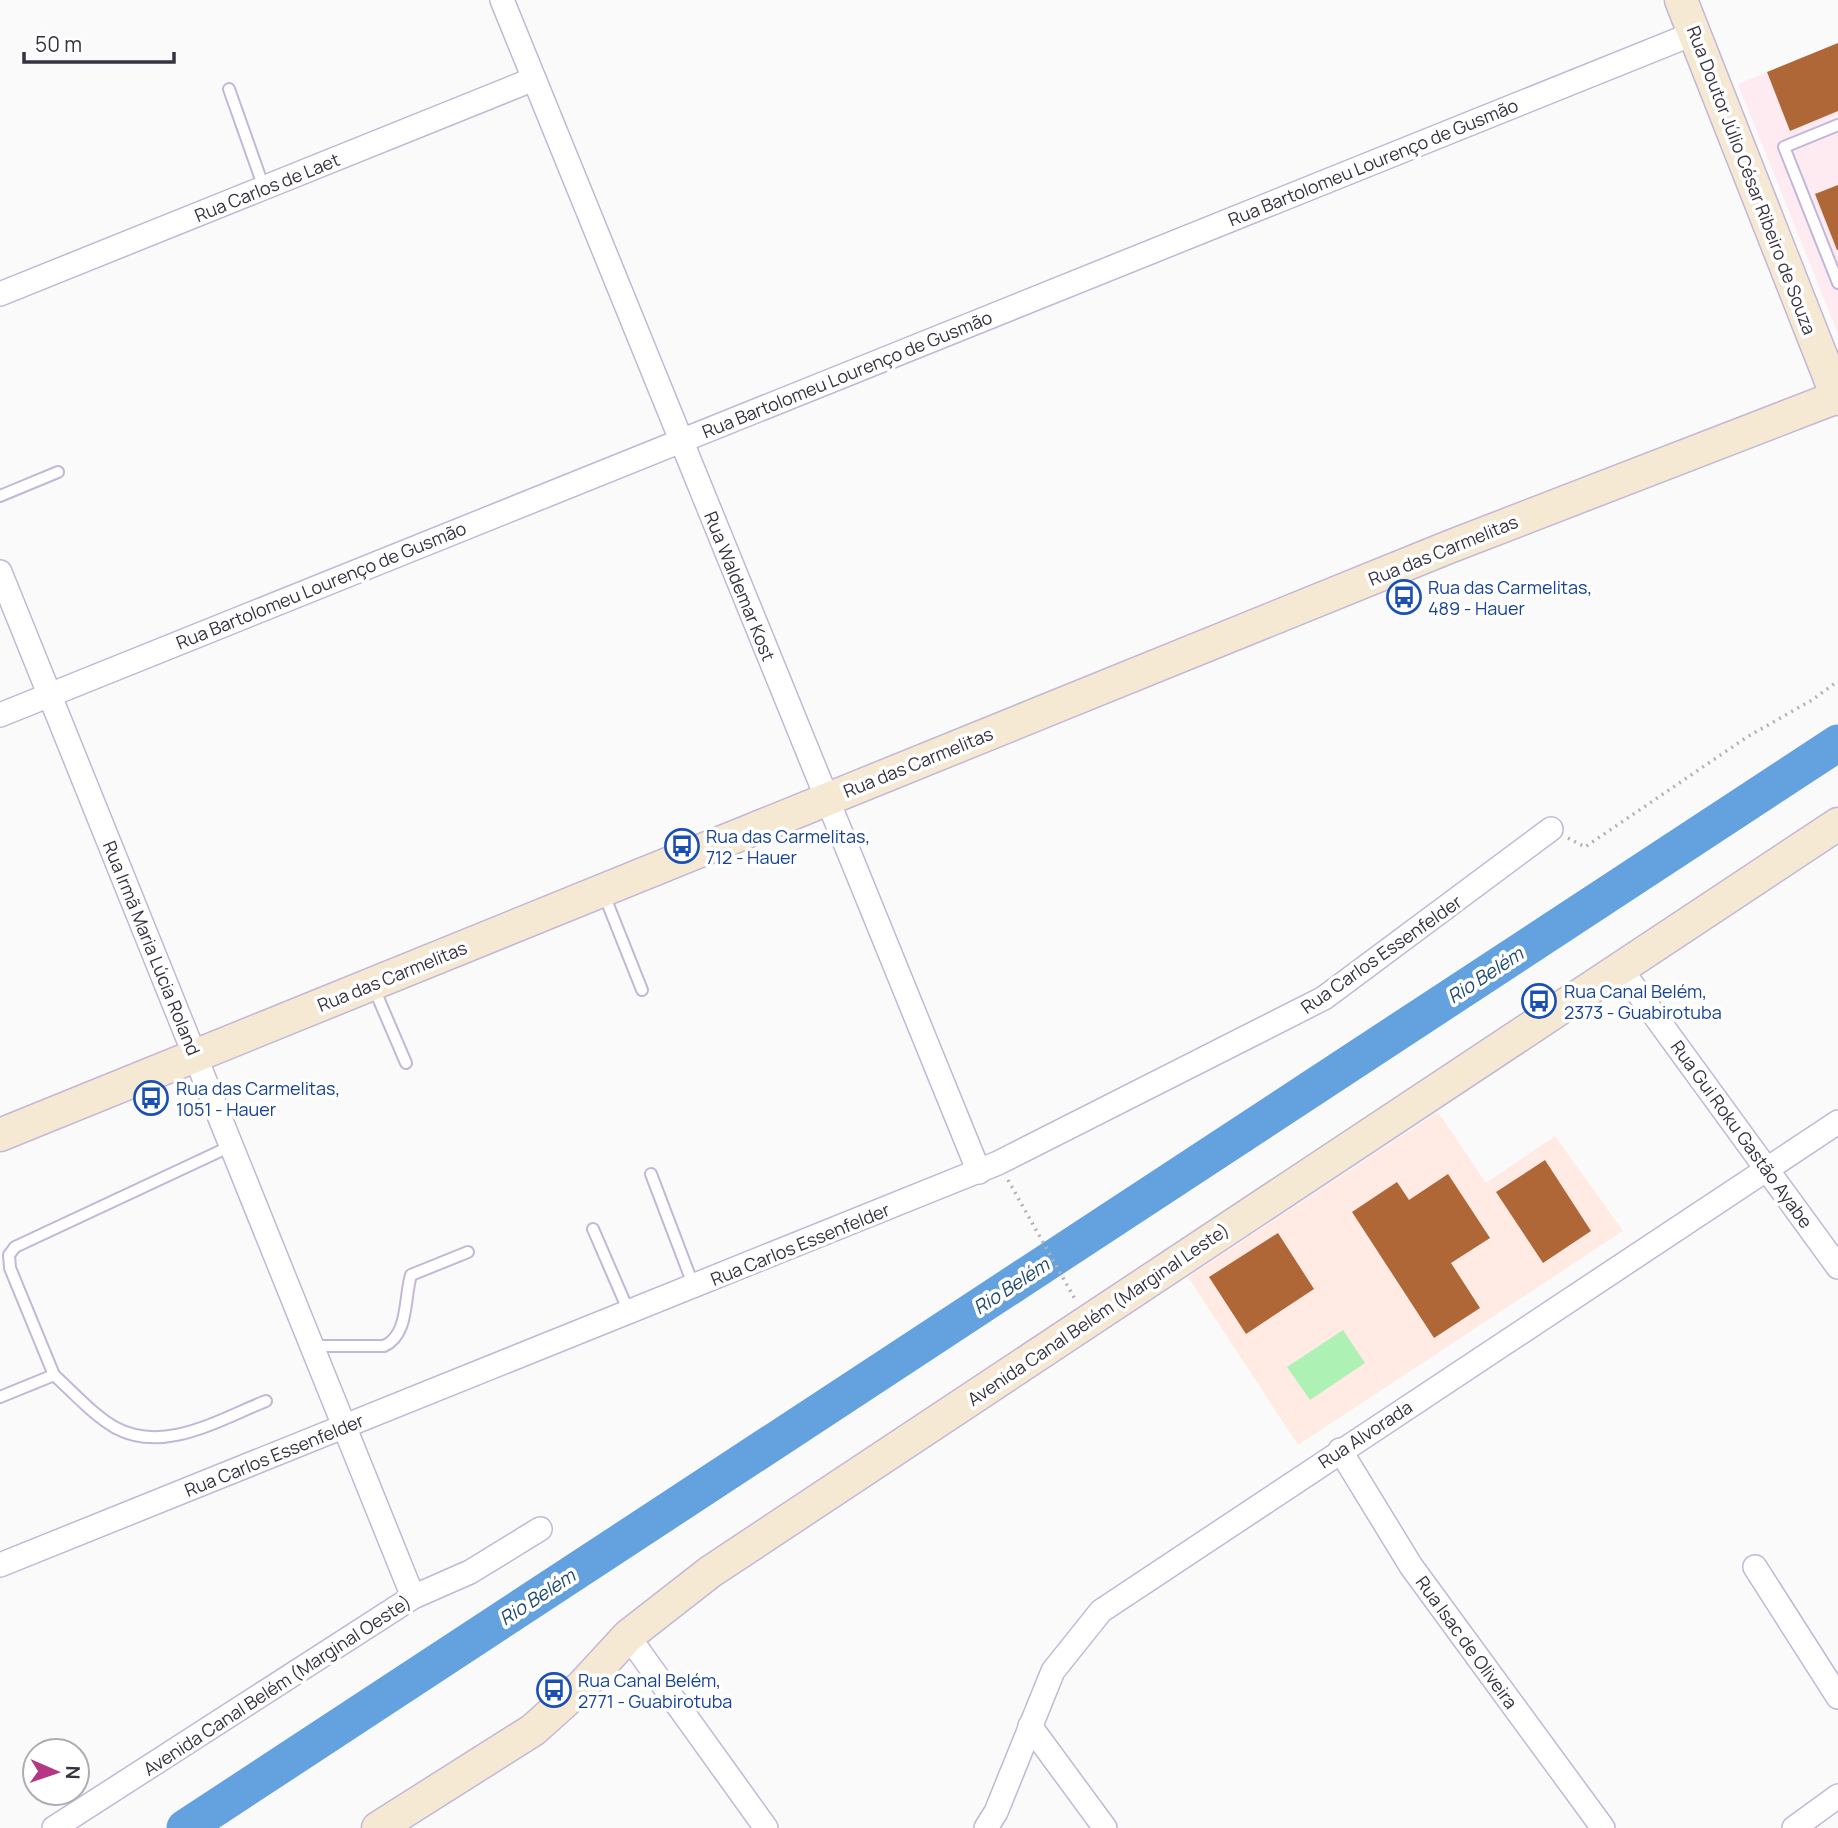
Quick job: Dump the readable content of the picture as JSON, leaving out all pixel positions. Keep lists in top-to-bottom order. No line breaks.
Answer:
{"streets":{"street":["Rua Bartolomeu Lourenço de Gusmão","Rua Doutor Júlio César Ribeiro de Souza","Rua Carlos de Laet","Rua das Carmelitas","Rua Waldemar Kost","Rua Irmã Maria Lúcia Roland","Rua Carlos Essenfelder","Rua Gui Roku Gastão Ayabe","Avenida Canal Belém (Marginal Leste)","Rua Alvorada","Rua Isac de Oliveira","Avenida Canal Belém (Marginal Oeste)"]},"crossings":[["Rua Bartolomeu Lourenço de Gusmão","Rua Doutor Júlio César Ribeiro de Souza"],["Rua Bartolomeu Lourenço de Gusmão","Rua Waldemar Kost"],["Rua Bartolomeu Lourenço de Gusmão","Rua Irmã Maria Lúcia Roland"],["Rua Doutor Júlio César Ribeiro de Souza","Rua das Carmelitas"],["Rua Carlos de Laet","Rua Waldemar Kost"],["Rua das Carmelitas","Rua Waldemar Kost"],["Rua das Carmelitas","Rua Irmã Maria Lúcia Roland"],["Rua Waldemar Kost","Rua Carlos Essenfelder"],["Rua Irmã Maria Lúcia Roland","Rua Carlos Essenfelder"],["Rua Irmã Maria Lúcia Roland","Avenida Canal Belém (Marginal Oeste)"],["Rua Gui Roku Gastão Ayabe","Avenida Canal Belém (Marginal Leste)"],["Rua Gui Roku Gastão Ayabe","Rua Alvorada"],["Rua Alvorada","Rua Isac de Oliveira"]],"water":["Rio Belém"],"places":{"bus stop":["Rua das Carmelitas, 489 - Hauer","Rua das Carmelitas, 712 - Hauer","Rua Canal Belém, 2373 - Guabirotuba","Rua das Carmelitas, 1051 - Hauer","Rua Canal Belém, 2771 - Guabirotuba"]},"scale_bar":"50 m","north":"right"}
